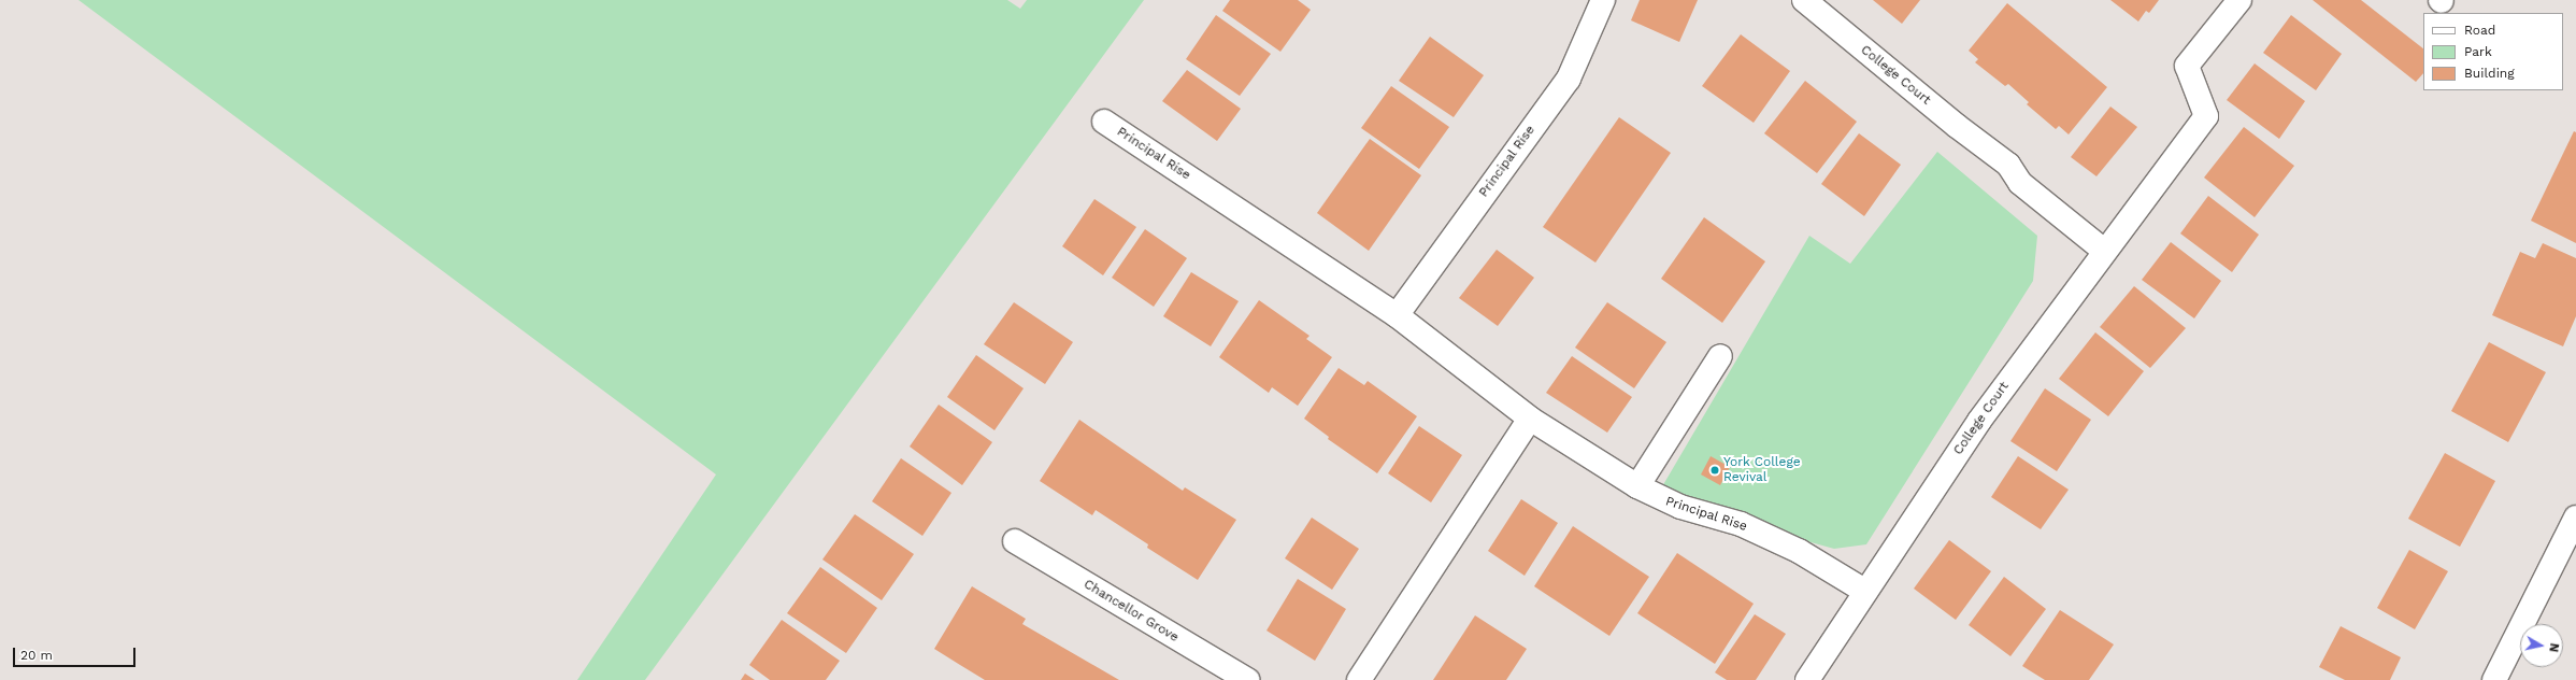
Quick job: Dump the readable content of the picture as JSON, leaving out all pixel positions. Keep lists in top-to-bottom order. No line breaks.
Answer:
{"streets":{"street":["College Court","Principal Rise","Chancellor Grove"]},"crossings":[["College Court","Principal Rise"]],"places":["York College Revival"],"legend":["Road","Park","Building"],"scale_bar":"20 m","north":"right"}
